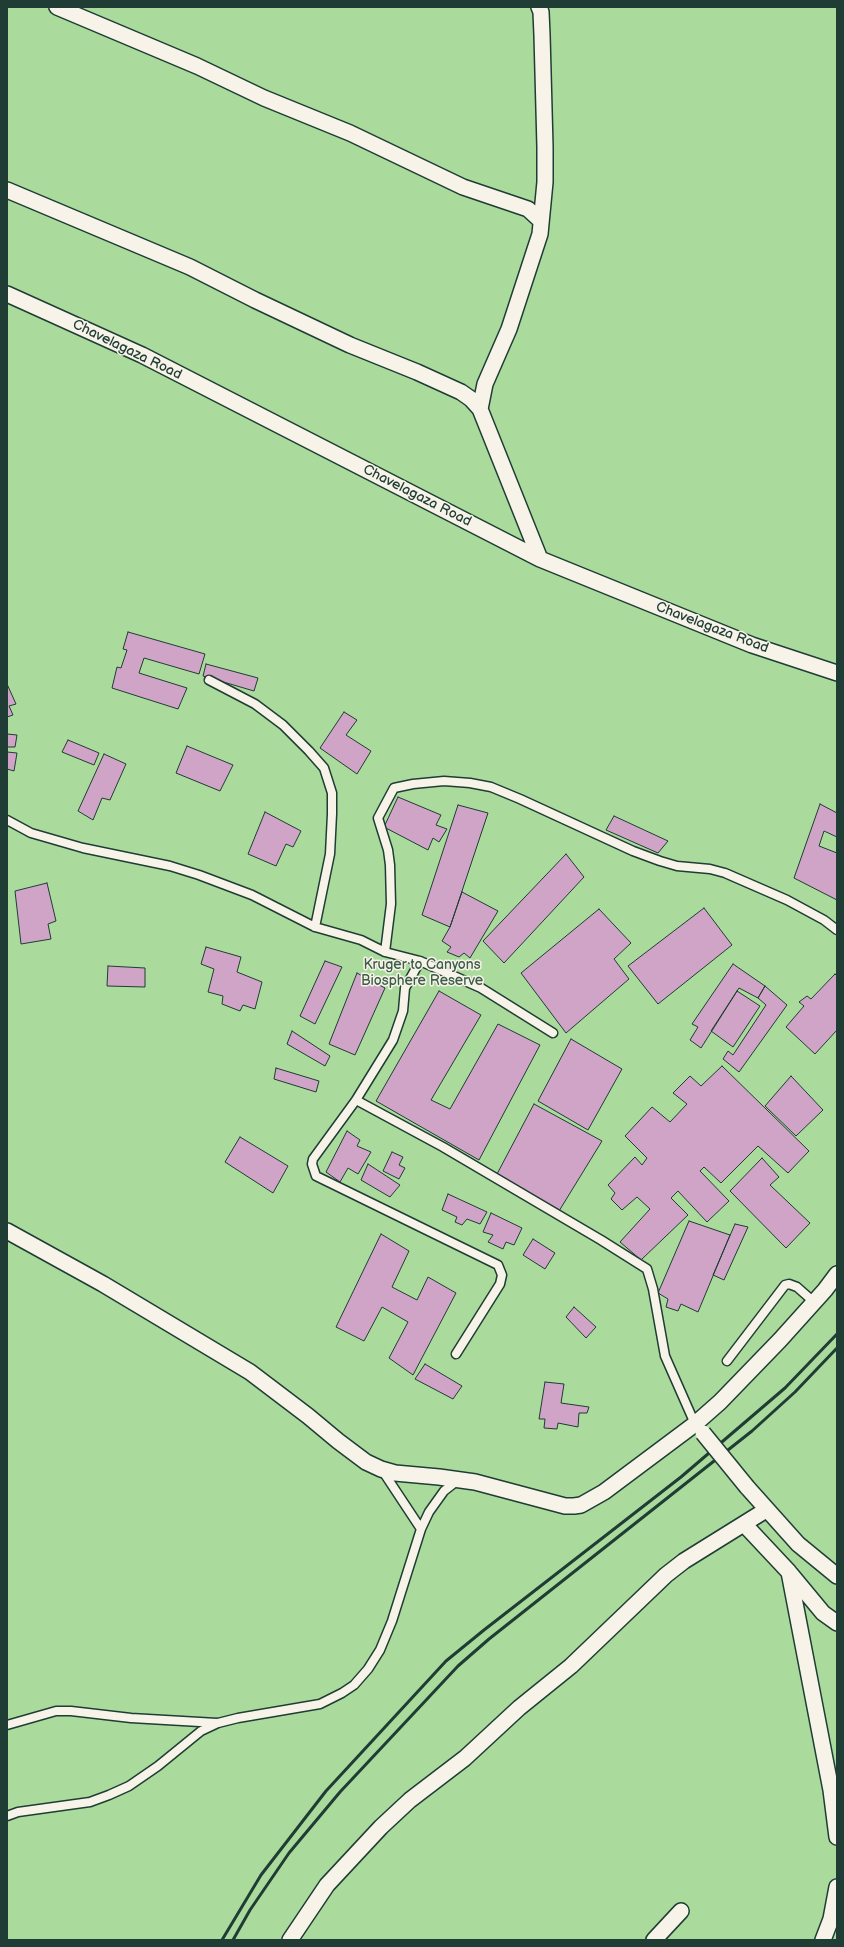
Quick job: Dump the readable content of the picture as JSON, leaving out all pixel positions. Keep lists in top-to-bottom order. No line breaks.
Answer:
{"streets":{"street":["Chavelagaza Road"]},"parks":["Kruger to Canyons Biosphere Reserve"]}
